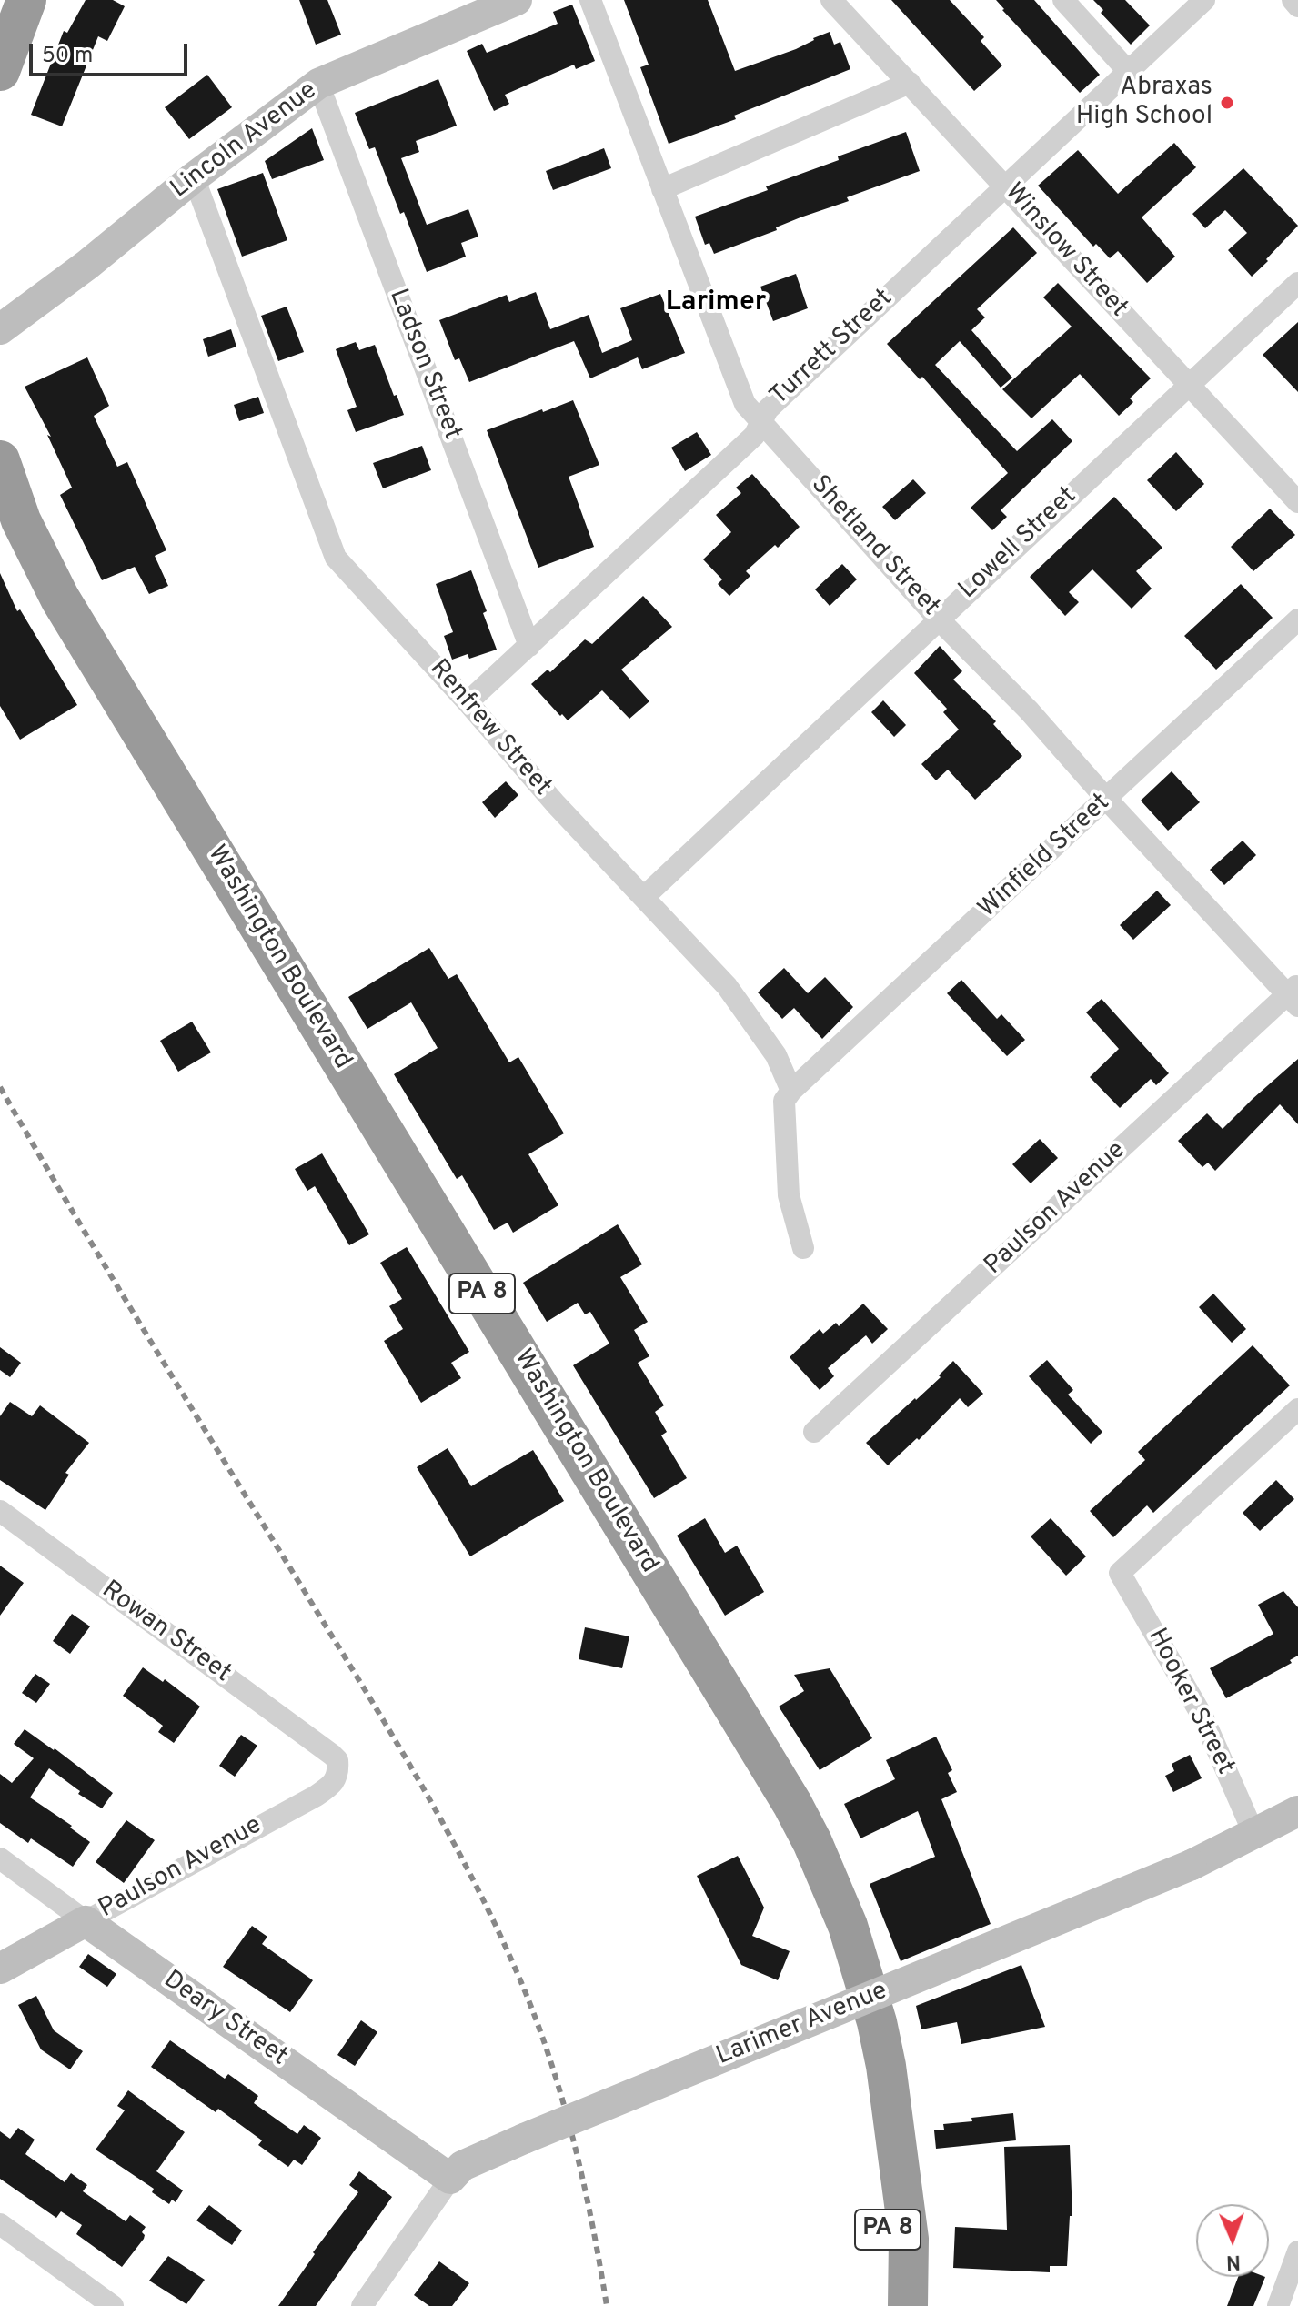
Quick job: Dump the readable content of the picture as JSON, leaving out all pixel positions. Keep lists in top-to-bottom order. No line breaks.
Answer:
{"streets":{"highway":["Washington Boulevard","PA 8"],"street":["Lincoln Avenue","Winslow Street","Turrett Street","Ladson Street","Lowell Street","Shetland Street","Renfrew Street","Winfield Street","Paulson Avenue","Rowan Street","Hooker Street","Deary Street","Larimer Avenue"]},"crossings":[["Lincoln Avenue","Ladson Street"],["Lincoln Avenue","Renfrew Street"],["Winslow Street","Turrett Street"],["Winslow Street","Lowell Street"],["Turrett Street","Ladson Street"],["Turrett Street","Shetland Street"],["Turrett Street","Renfrew Street"],["Lowell Street","Shetland Street"],["Lowell Street","Renfrew Street"],["Shetland Street","Winfield Street"],["Shetland Street","Paulson Avenue"],["Renfrew Street","Winfield Street"],["Paulson Avenue","Rowan Street"],["Paulson Avenue","Deary Street"],["Hooker Street","Larimer Avenue"],["Deary Street","Larimer Avenue"]],"districts":["Larimer"],"places":["Abraxas High School"],"scale_bar":"50 m","north":"bottom"}
